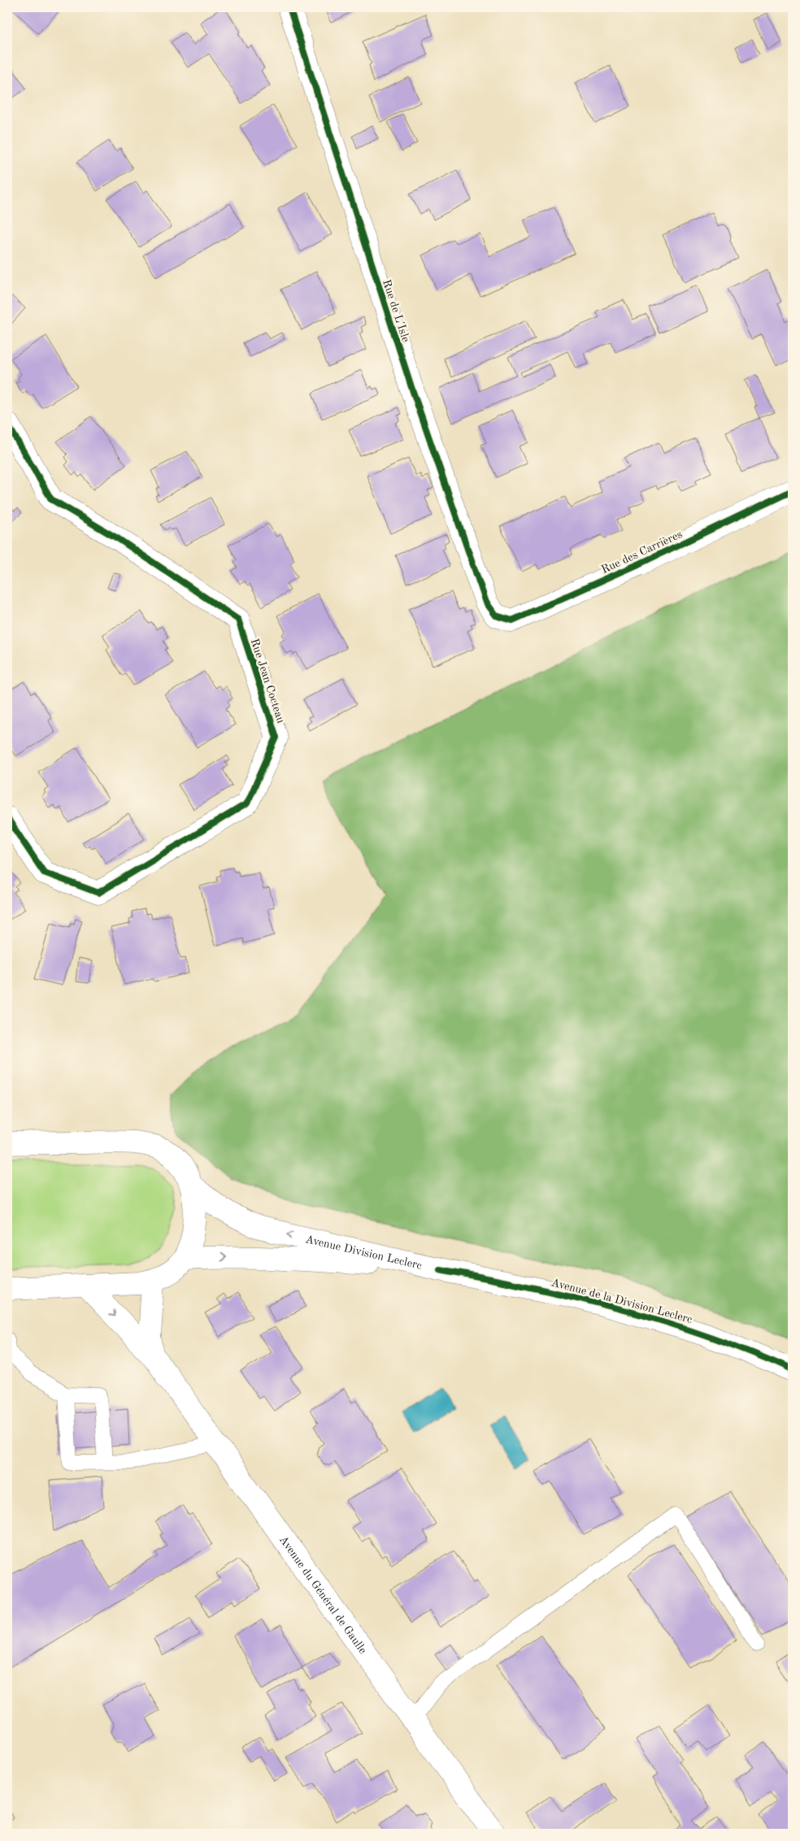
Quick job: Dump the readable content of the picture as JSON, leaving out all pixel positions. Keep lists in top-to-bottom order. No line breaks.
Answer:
{"streets":{"street":["Rue de L'Isle","Rue des Carrières","Rue Jean Cocteau","Avenue Division Leclerc","Avenue de la Division Leclerc","Avenue du Général de Gaulle"]},"crossings":[["Rue de L'Isle","Rue des Carrières"],["Avenue Division Leclerc","Avenue de la Division Leclerc"]]}
